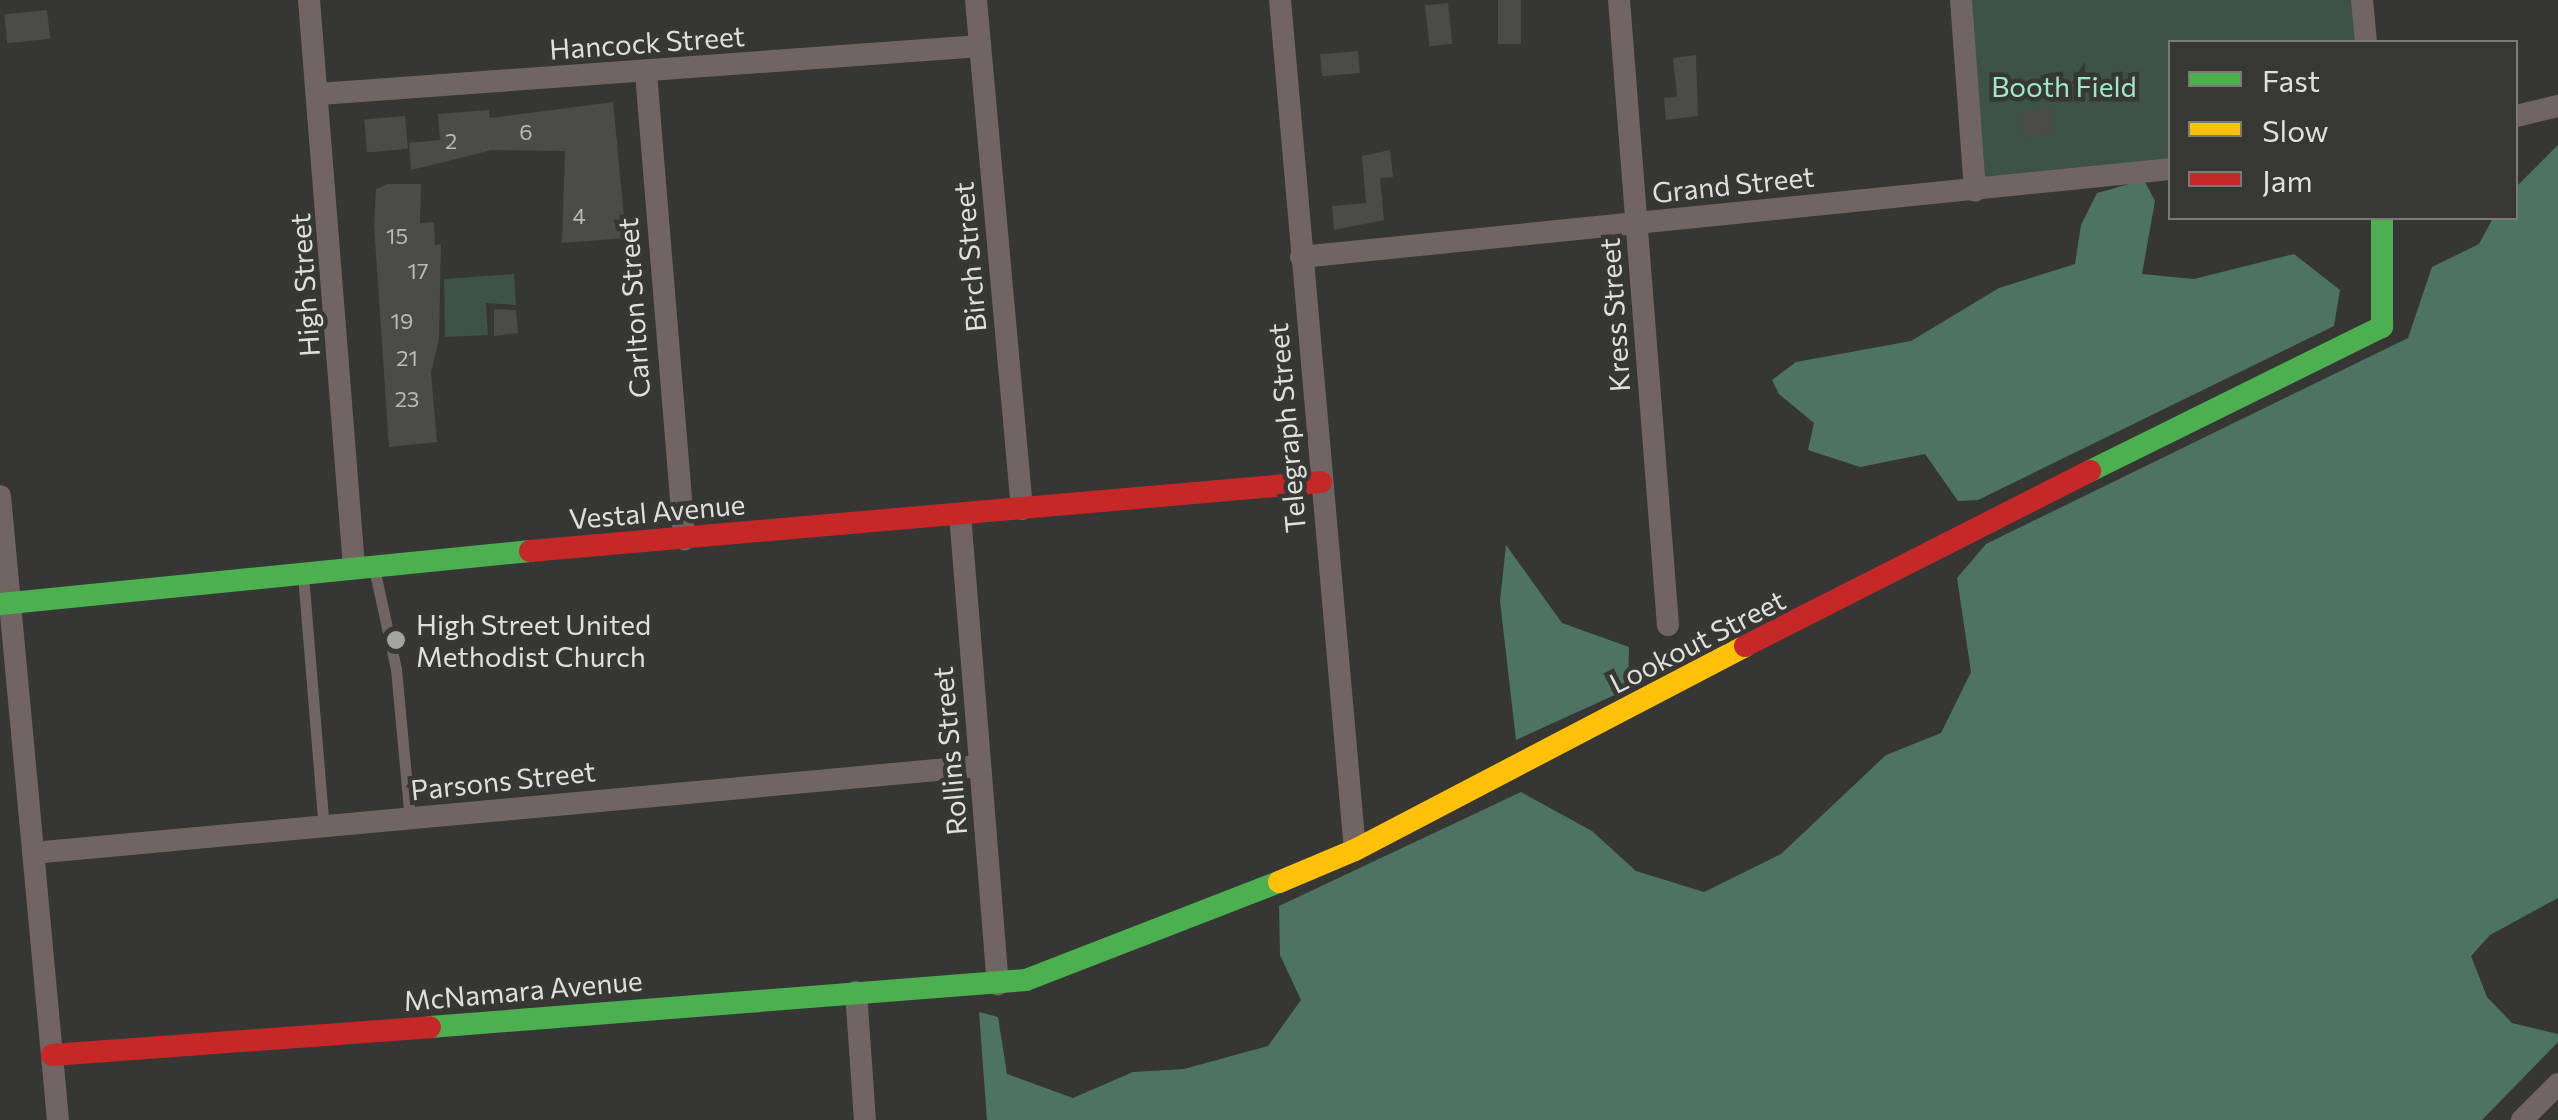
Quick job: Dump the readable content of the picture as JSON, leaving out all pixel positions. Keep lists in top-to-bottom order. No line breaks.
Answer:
{"streets":{"street":["Hancock Street","Grand Street","Birch Street","High Street","Carlton Street","Kress Street","Telegraph Street","Vestal Avenue","Lookout Street","Rollins Street","Parsons Street","McNamara Avenue"]},"crossings":[["Hancock Street","Birch Street"],["Hancock Street","High Street"],["Hancock Street","Carlton Street"],["Grand Street","Kress Street"],["Grand Street","Telegraph Street"],["Birch Street","Vestal Avenue"],["High Street","Vestal Avenue"],["Carlton Street","Vestal Avenue"],["Telegraph Street","Vestal Avenue"],["Telegraph Street","Lookout Street"],["Vestal Avenue","Rollins Street"],["Lookout Street","Rollins Street"],["Lookout Street","McNamara Avenue"],["Rollins Street","Parsons Street"],["Rollins Street","McNamara Avenue"]],"parks":["Booth Field"],"places":["High Street United Methodist Church"],"house_numbers":["6","2","4","15","17","19","21","23"],"legend":["Fast","Slow","Jam"]}
